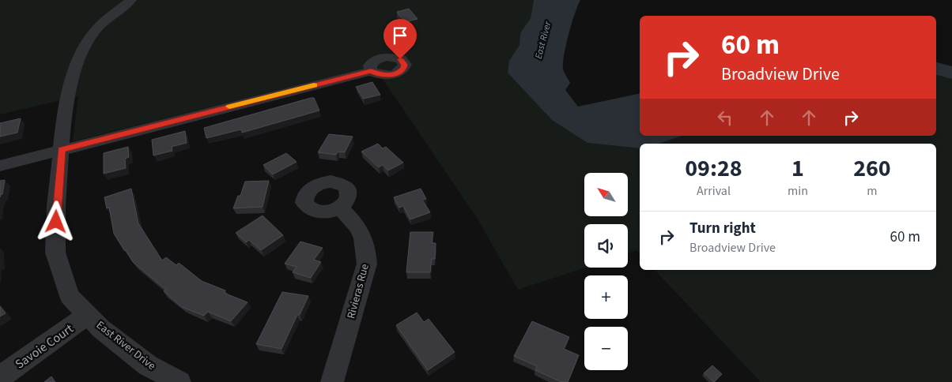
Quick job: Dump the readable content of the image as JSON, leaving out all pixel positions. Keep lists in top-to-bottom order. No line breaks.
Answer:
{"streets":{"street":["Rivieras Rue","East River Drive","Savoie Court"]},"crossings":[["East River Drive","Savoie Court"]],"water":["East River"],"north":"top left","page":{"turn":["60 m","Broadview Drive"],"eta":["09:28","Arrival","1","min","260","m"],"map_buttons":["+","−"],"list":[{"name":"Turn right","note":"Broadview Drive","value":"60 m"}]}}
